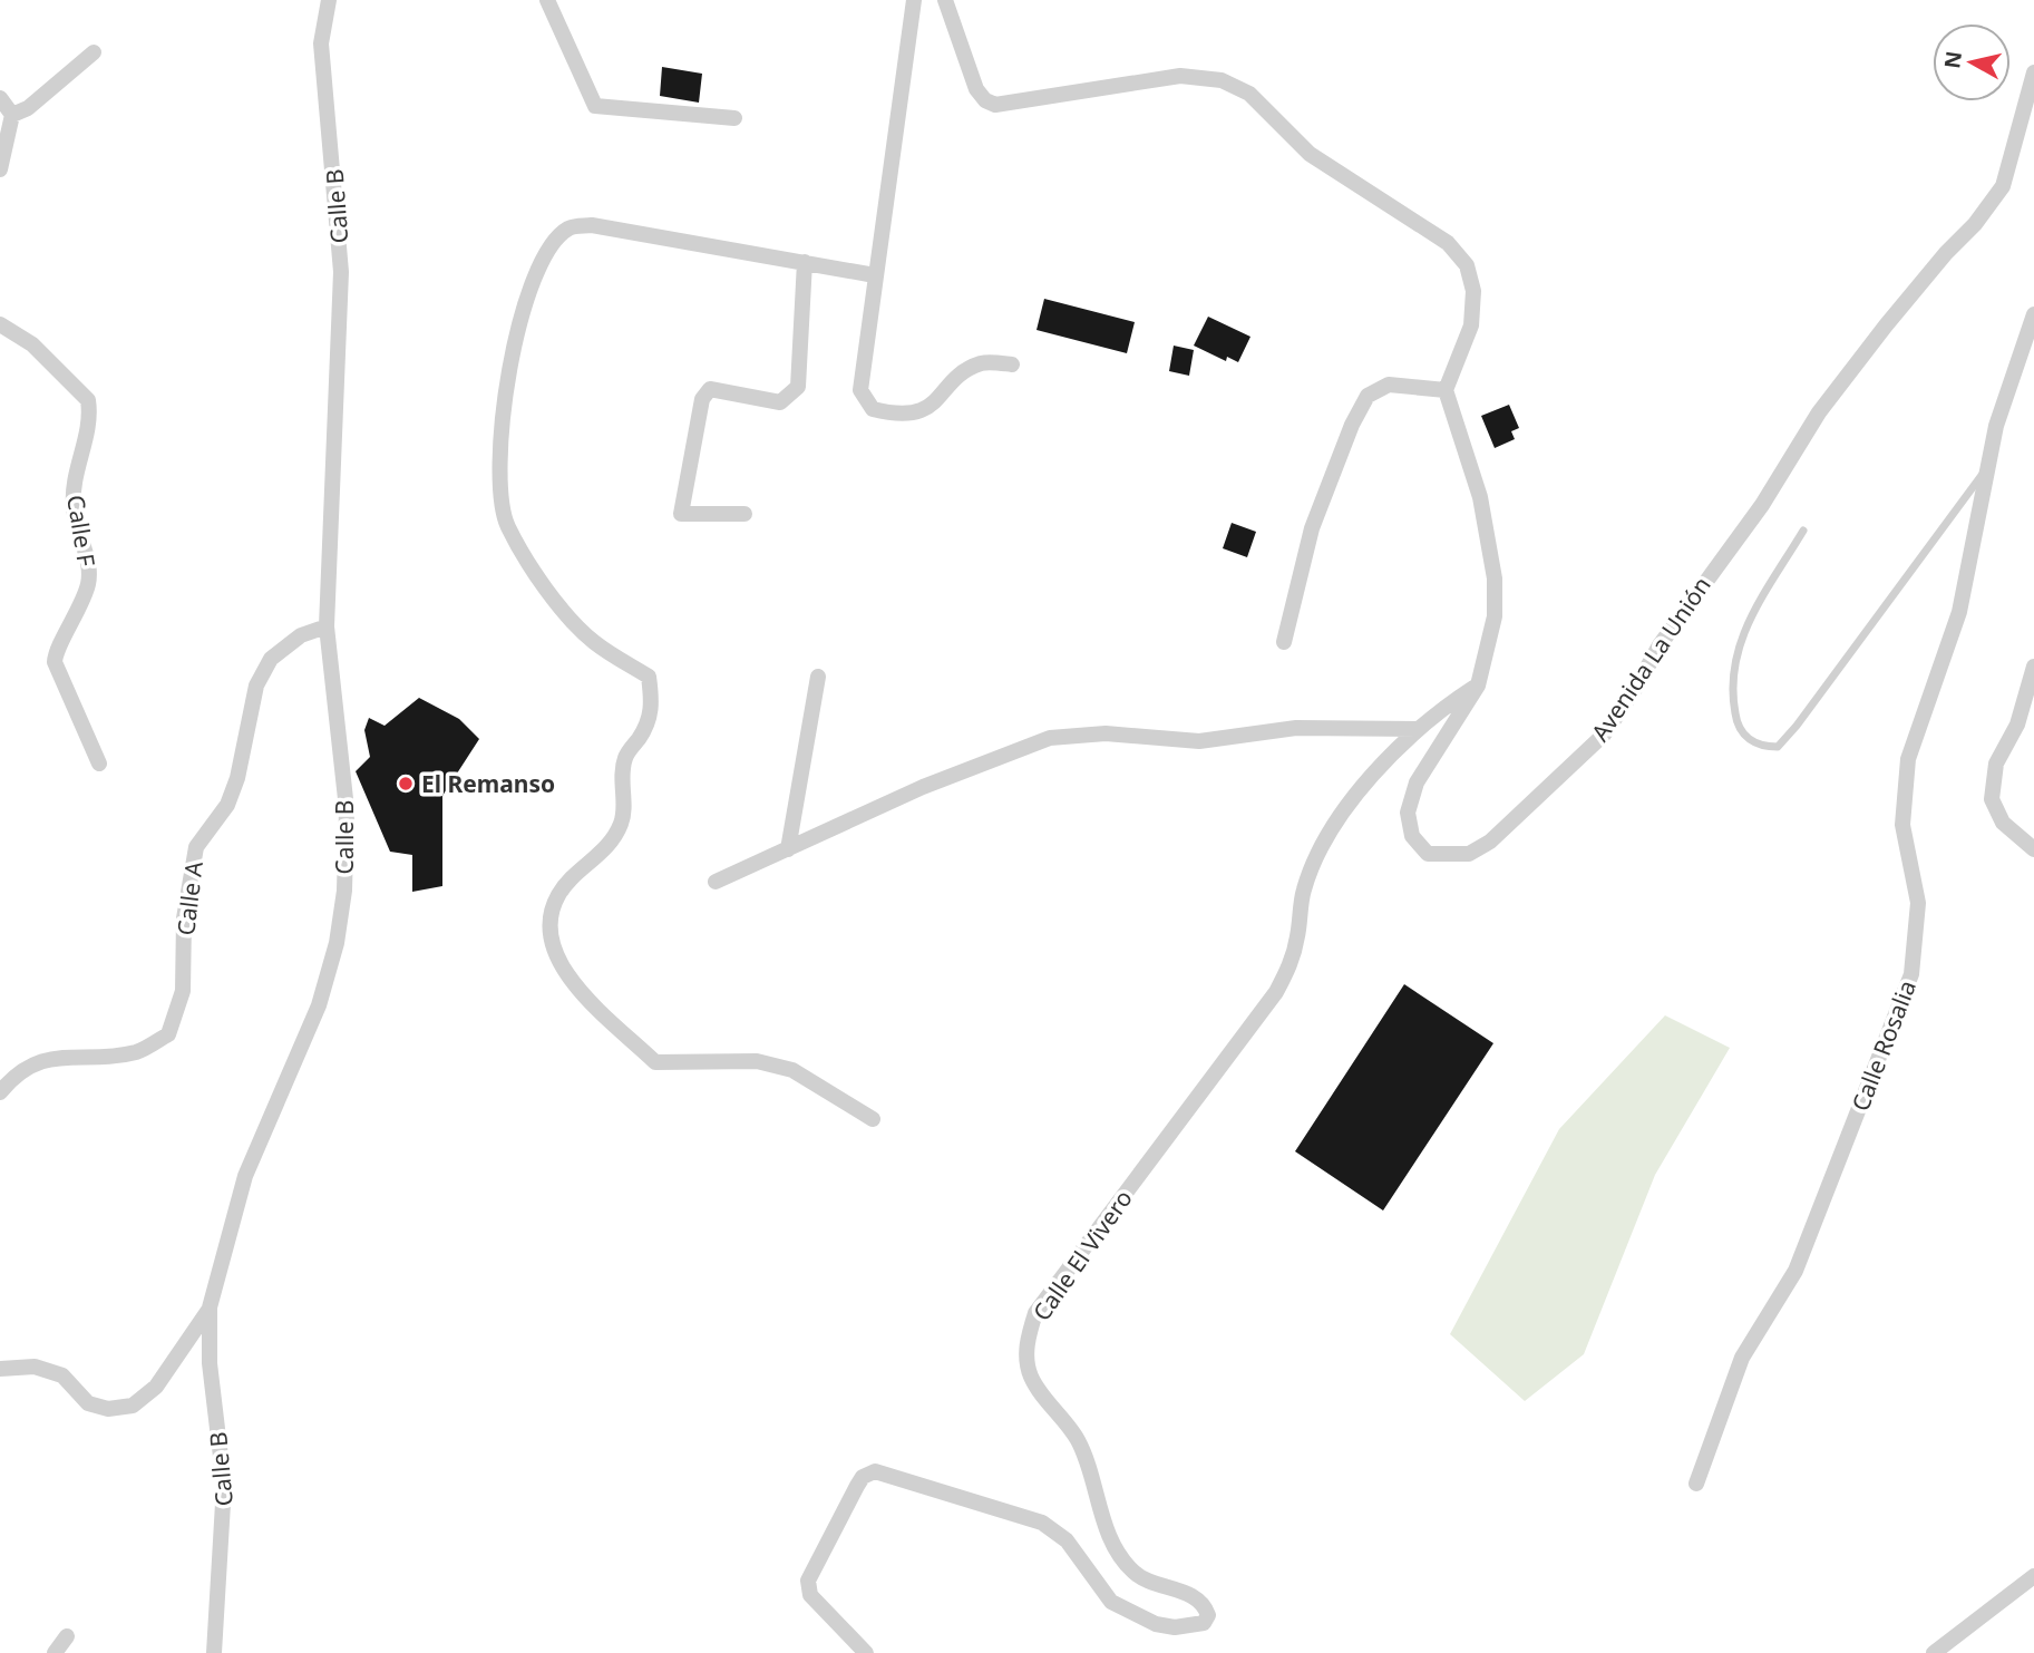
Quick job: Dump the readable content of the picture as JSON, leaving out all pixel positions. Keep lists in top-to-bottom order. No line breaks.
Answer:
{"streets":{"street":["Calle B","Calle F","Avenida La Unión","Calle A","Calle Rosalia","Calle El Vivero"]},"crossings":[["Calle B","Calle A"],["Avenida La Unión","Calle El Vivero"]],"places":["El Remanso"],"north":"left"}
